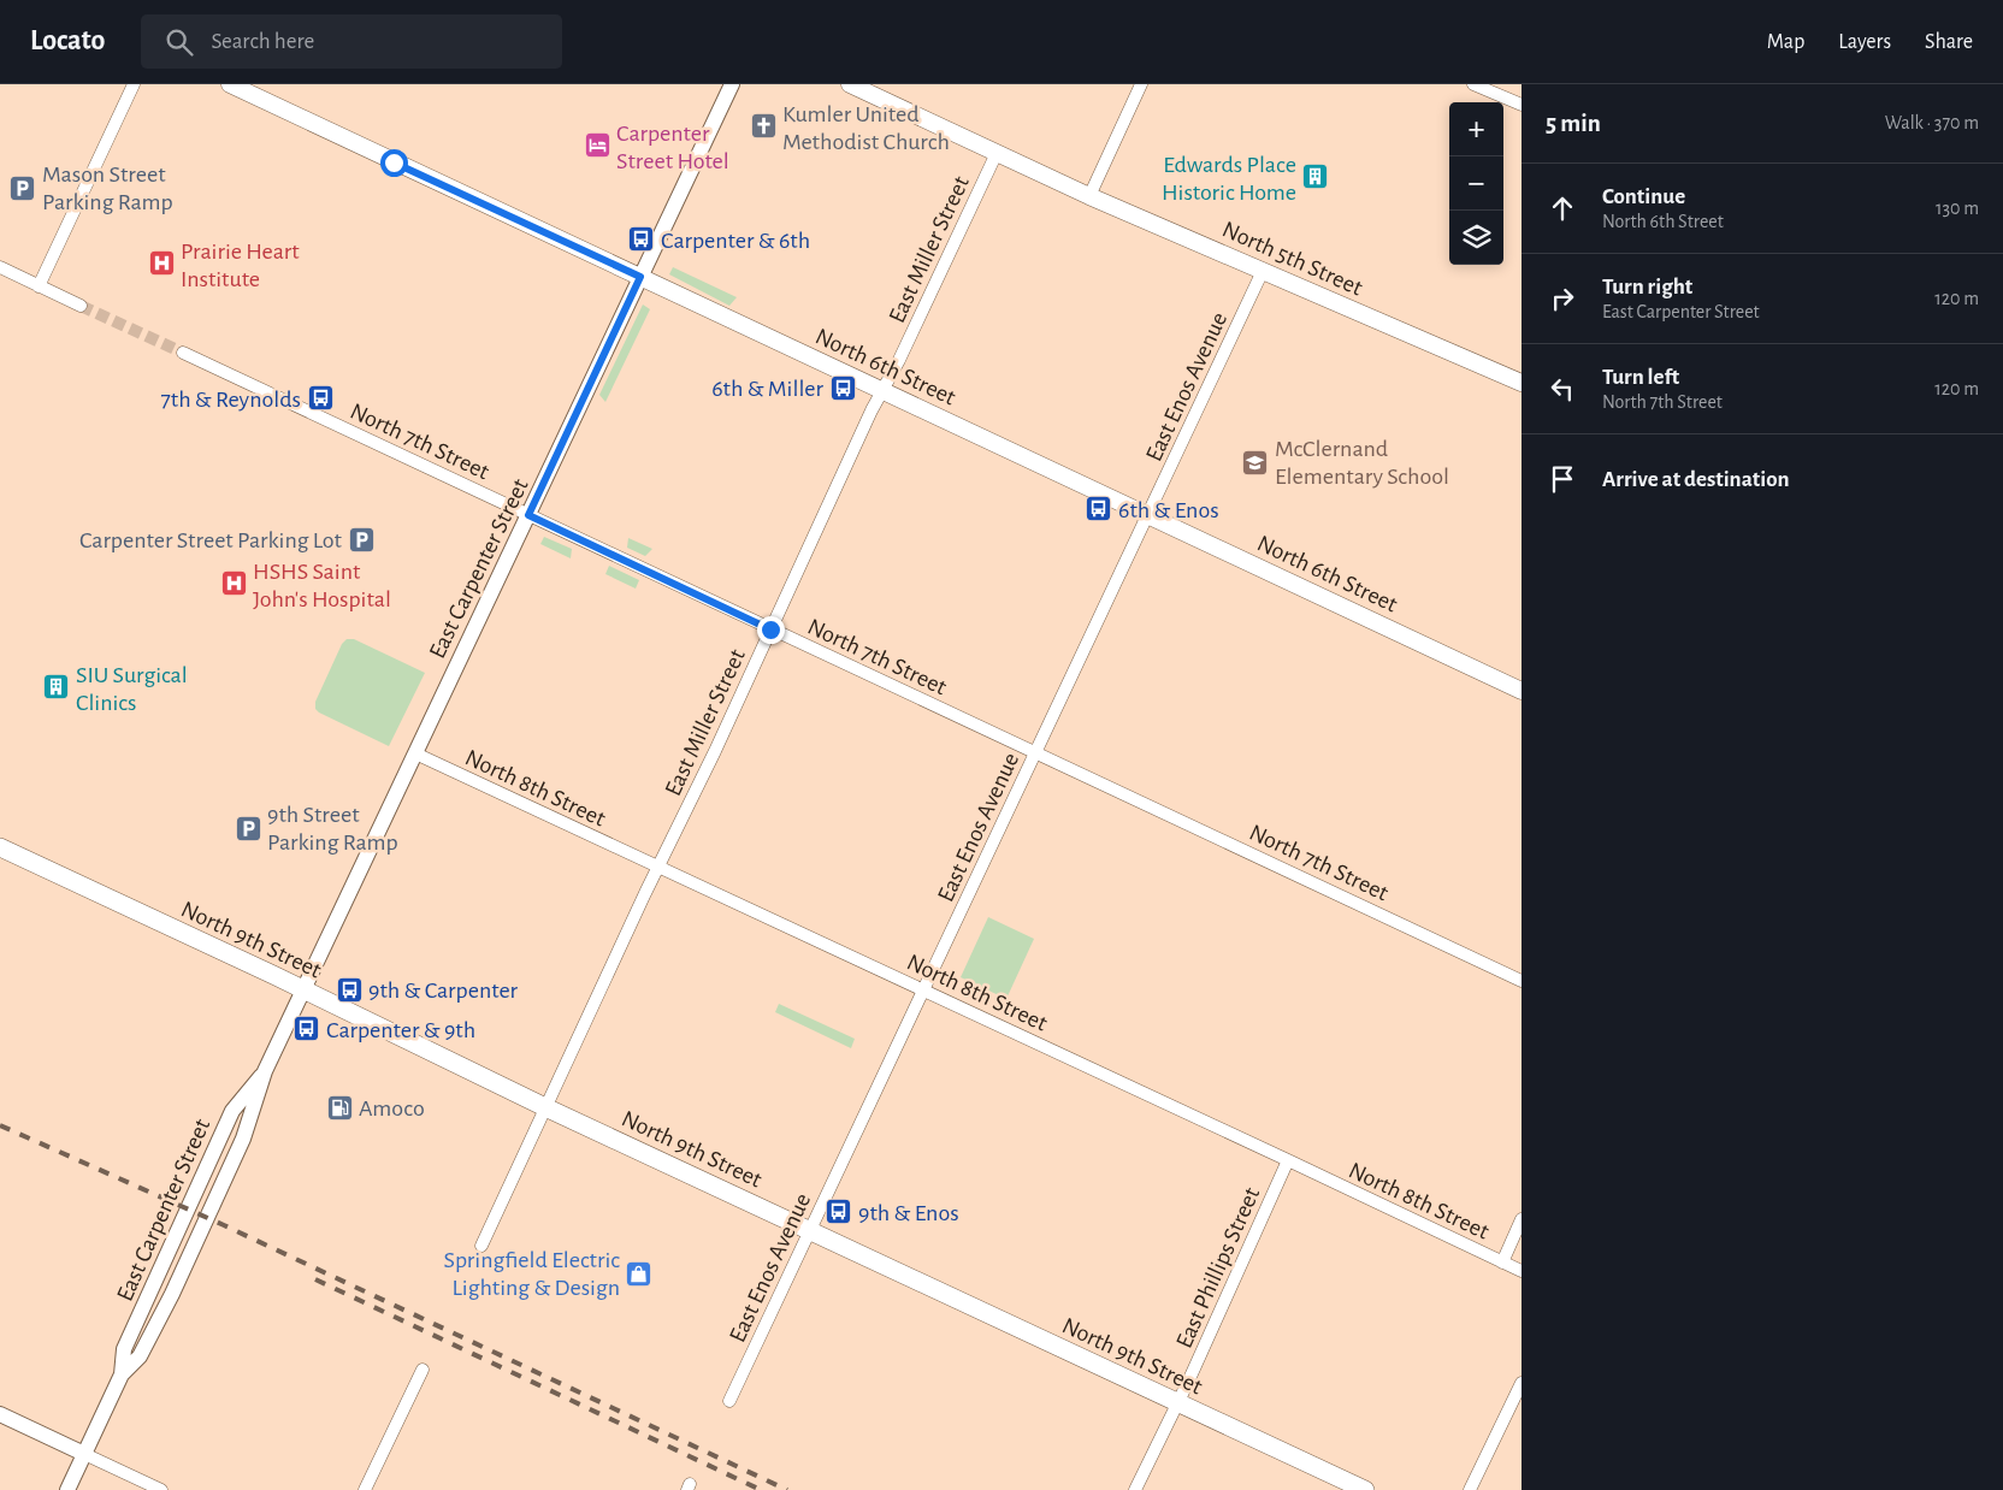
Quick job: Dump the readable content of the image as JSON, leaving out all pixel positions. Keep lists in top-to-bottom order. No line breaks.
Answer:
{"streets":{"main road":["North 5th Street","North 6th Street","North 9th Street"],"street":["East Miller Street","East Enos Avenue","North 7th Street","East Carpenter Street","North 8th Street","East Phillips Street"]},"crossings":[["East Miller Street","North 5th Street"],["East Miller Street","North 6th Street"],["East Miller Street","North 7th Street"],["East Miller Street","North 8th Street"],["East Miller Street","North 9th Street"],["North 5th Street","East Enos Avenue"],["North 6th Street","East Enos Avenue"],["North 6th Street","East Carpenter Street"],["East Enos Avenue","North 7th Street"],["East Enos Avenue","North 8th Street"],["East Enos Avenue","North 9th Street"],["North 7th Street","East Carpenter Street"],["East Carpenter Street","North 8th Street"],["East Carpenter Street","North 9th Street"],["North 8th Street","East Phillips Street"],["North 9th Street","East Phillips Street"]],"places":{"church":["Kumler United Methodist Church"],"hotel":["Carpenter Street Hotel"],"building":["Edwards Place Historic Home","SIU Surgical Clinics"],"parking":["Mason Street Parking Ramp","Carpenter Street Parking Lot","9th Street Parking Ramp"],"bus stop":["Carpenter & 6th","6th & Miller","7th & Reynolds","6th & Enos","9th & Carpenter","Carpenter & 9th","9th & Enos"],"hospital":["Prairie Heart Institute","HSHS Saint John's Hospital"],"school or university":["McClernand Elementary School"],"fuel station":["Amoco"],"shop":["Springfield Electric Lighting & Design"]},"page":{"header":"Locato","search":"Search here","nav":["Map","Layers","Share"],"heading":["5 min","Walk · 370 m"],"map_buttons":["+","−"],"list":[["Continue","North 6th Street","130 m"],["Turn right","East Carpenter Street","120 m"],["Turn left","North 7th Street","120 m"],"Arrive at destination"]}}
